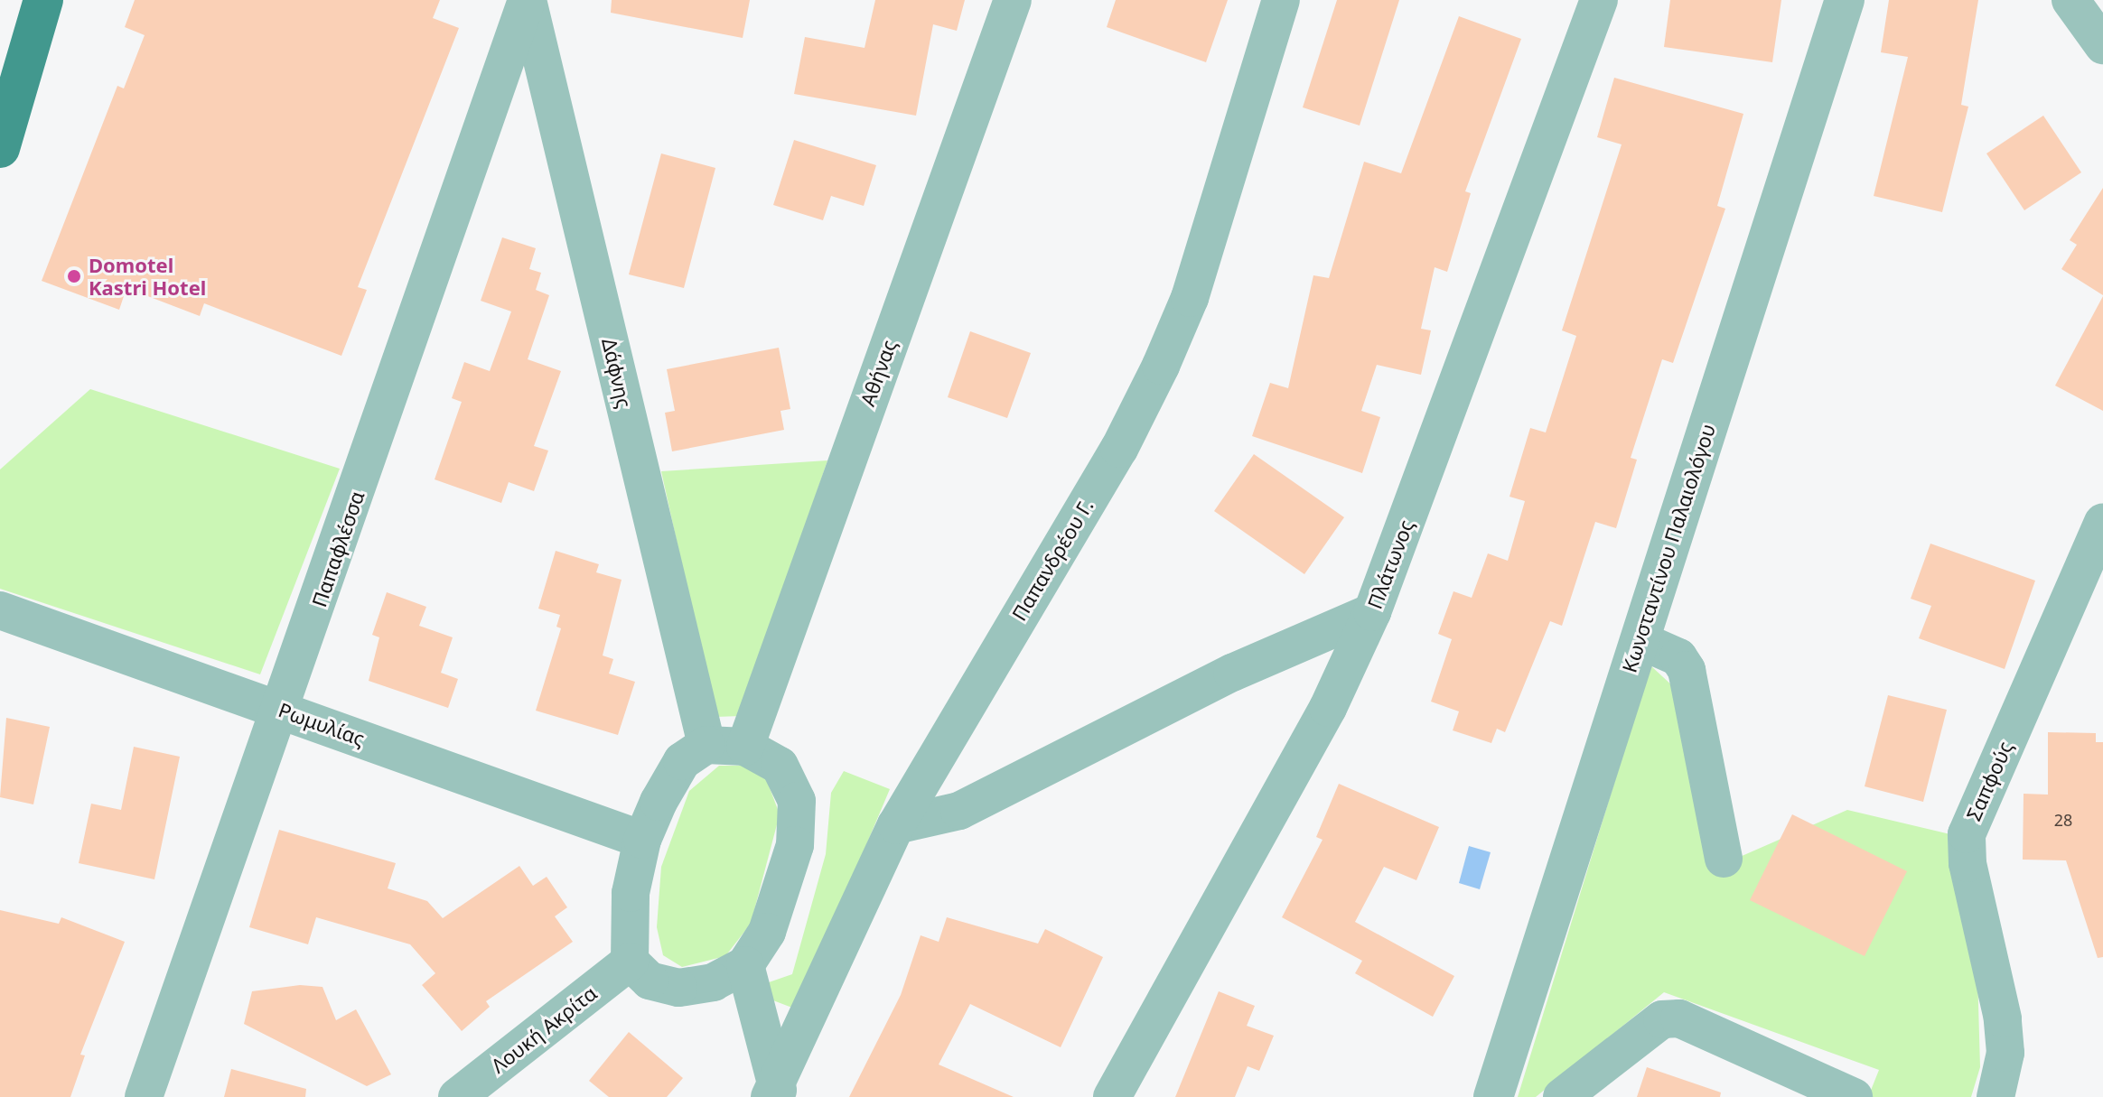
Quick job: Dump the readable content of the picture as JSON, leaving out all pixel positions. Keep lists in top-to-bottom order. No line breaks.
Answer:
{"streets":{"street":["Δάφνης","Αθήνας","Κωνσταντίνου Παλαιολόγου","Παπαφλέσσα","Παπανδρέου Γ.","Πλάτωνος","Ρωμυλίας","Σαπφούς","Λουκή Ακρίτα"]},"crossings":[["Δάφνης","Αθήνας"],["Δάφνης","Παπαφλέσσα"],["Δάφνης","Ρωμυλίας"],["Δάφνης","Λουκή Ακρίτα"],["Αθήνας","Ρωμυλίας"],["Αθήνας","Λουκή Ακρίτα"],["Παπαφλέσσα","Ρωμυλίας"],["Ρωμυλίας","Λουκή Ακρίτα"]],"places":["Domotel Kastri Hotel"],"house_numbers":["28"]}
